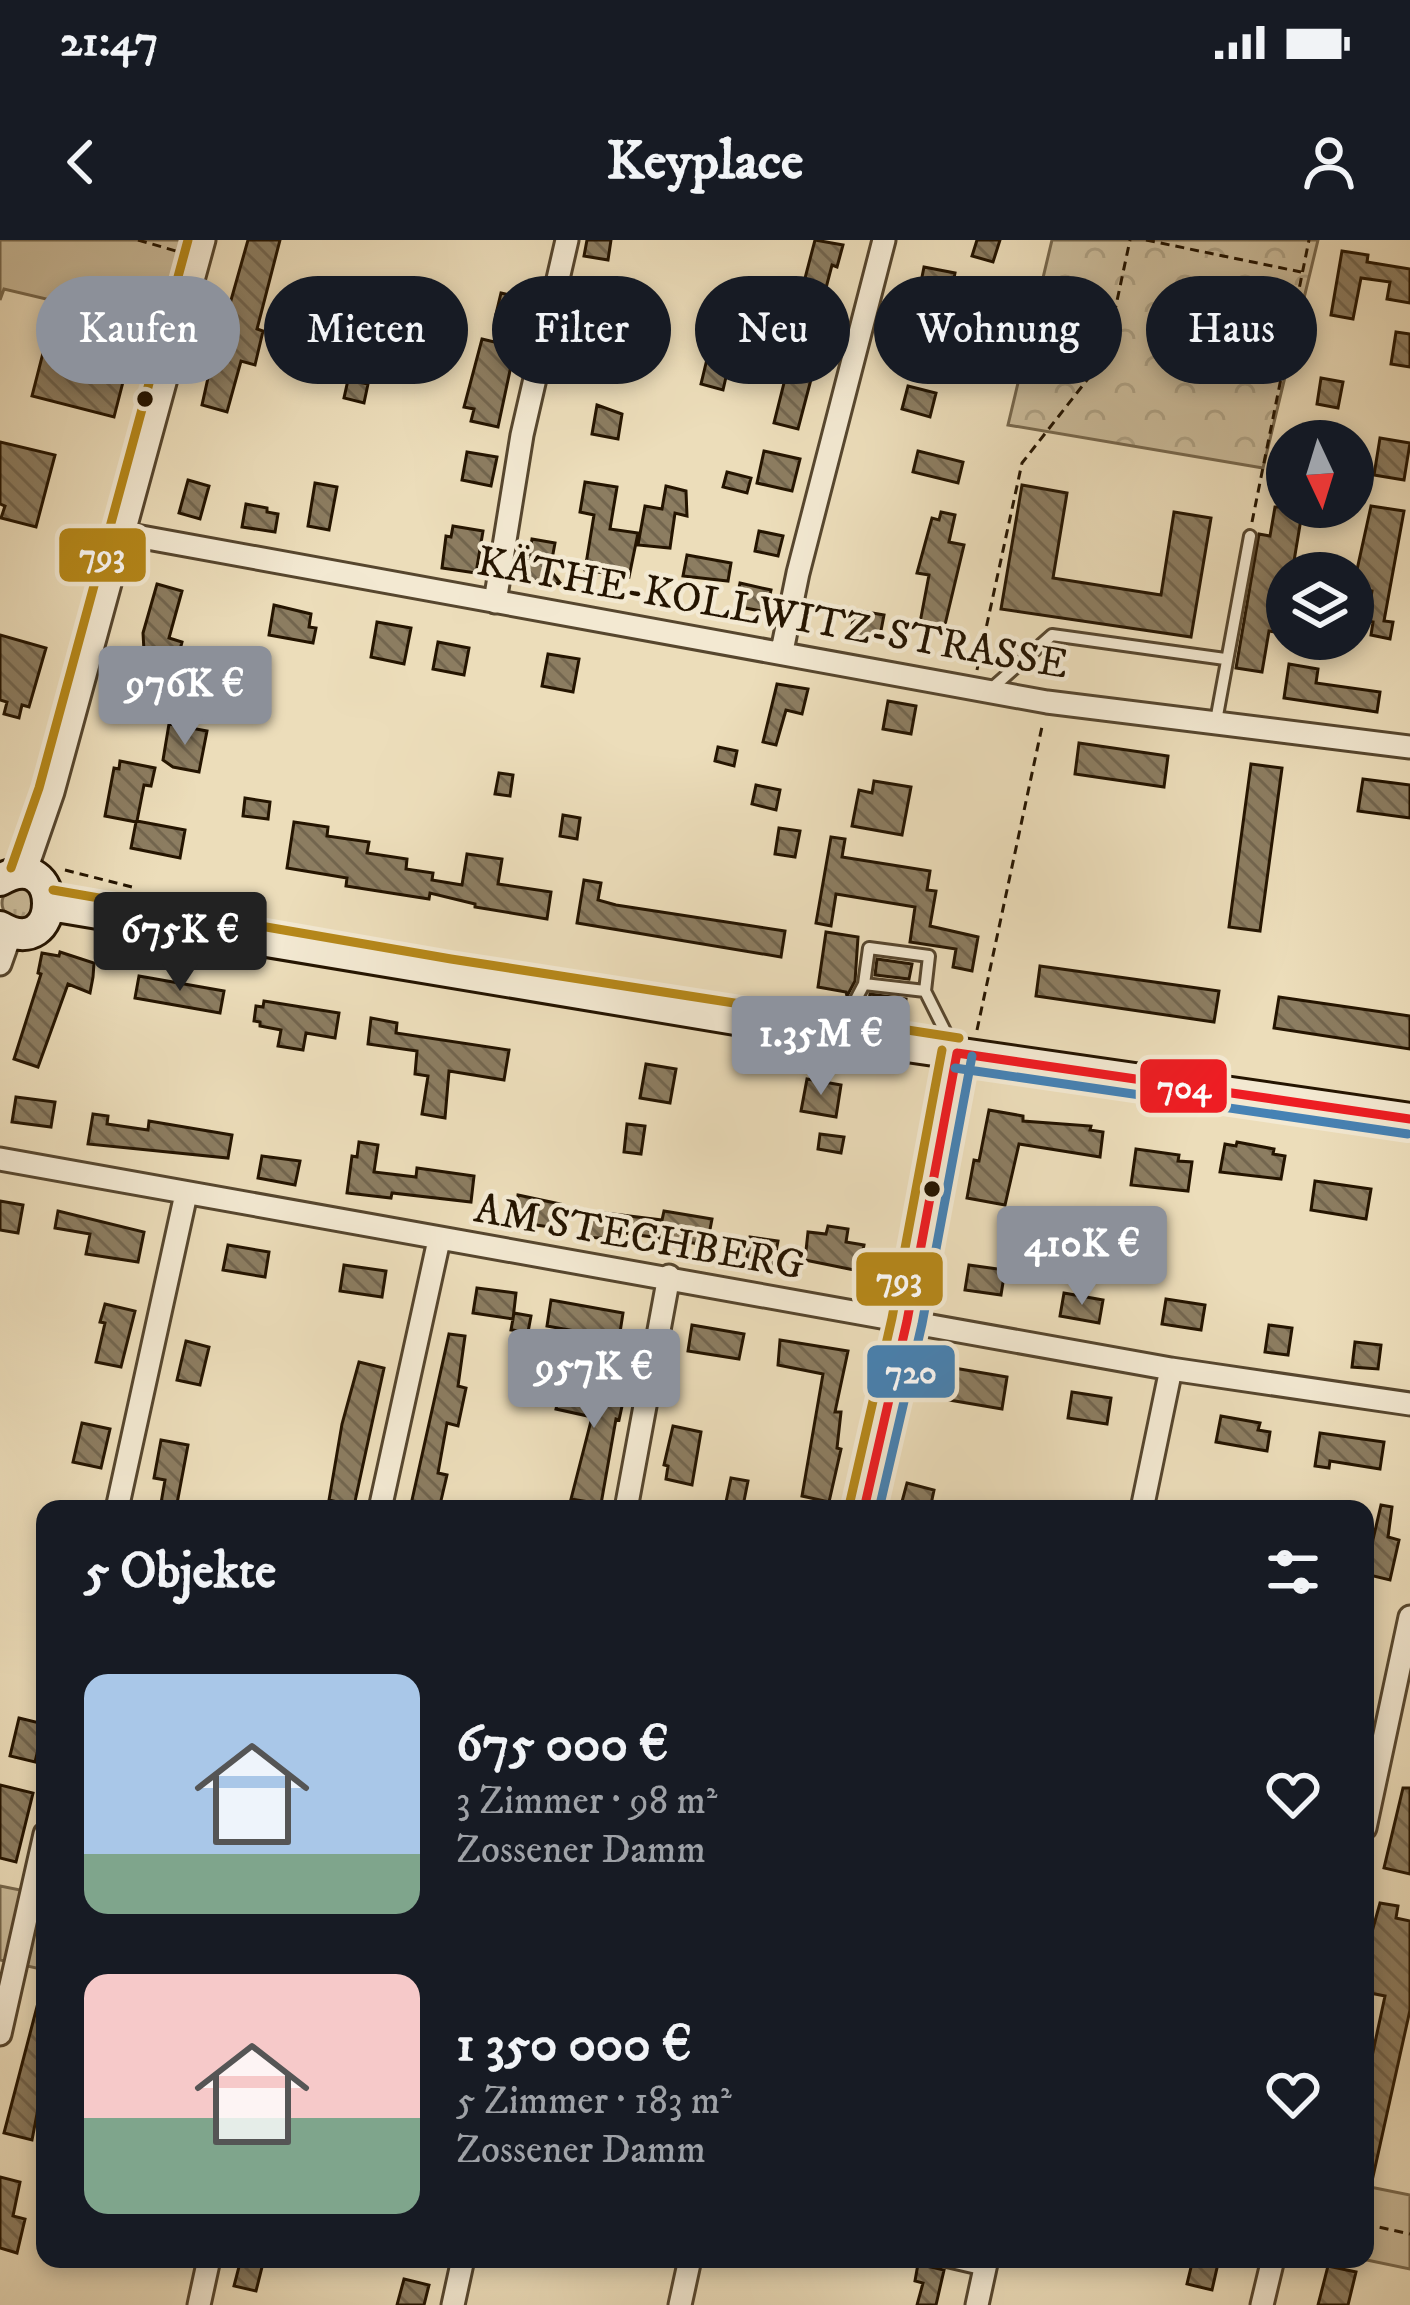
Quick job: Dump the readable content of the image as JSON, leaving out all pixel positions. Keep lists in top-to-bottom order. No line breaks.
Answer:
{"streets":{"street":["KÄTHE-KOLLWITZ-STRASSE","AM STECHBERG"]},"lines":["transit line 793","transit line 704","transit line 720"],"north":"bottom","page":{"status":"21:47","header":"Keyplace","chip":["Kaufen","Mieten","Filter","Neu","Wohnung","Haus"],"price":["976K €","675K €","1.35M €","410K €","957K €"],"heading":"5 Objekte","list":[{"name":"675 000 €","note":"3 Zimmer · 98 m² · Zossener Damm"},{"name":"1 350 000 €","note":"5 Zimmer · 183 m² · Zossener Damm"}]}}
